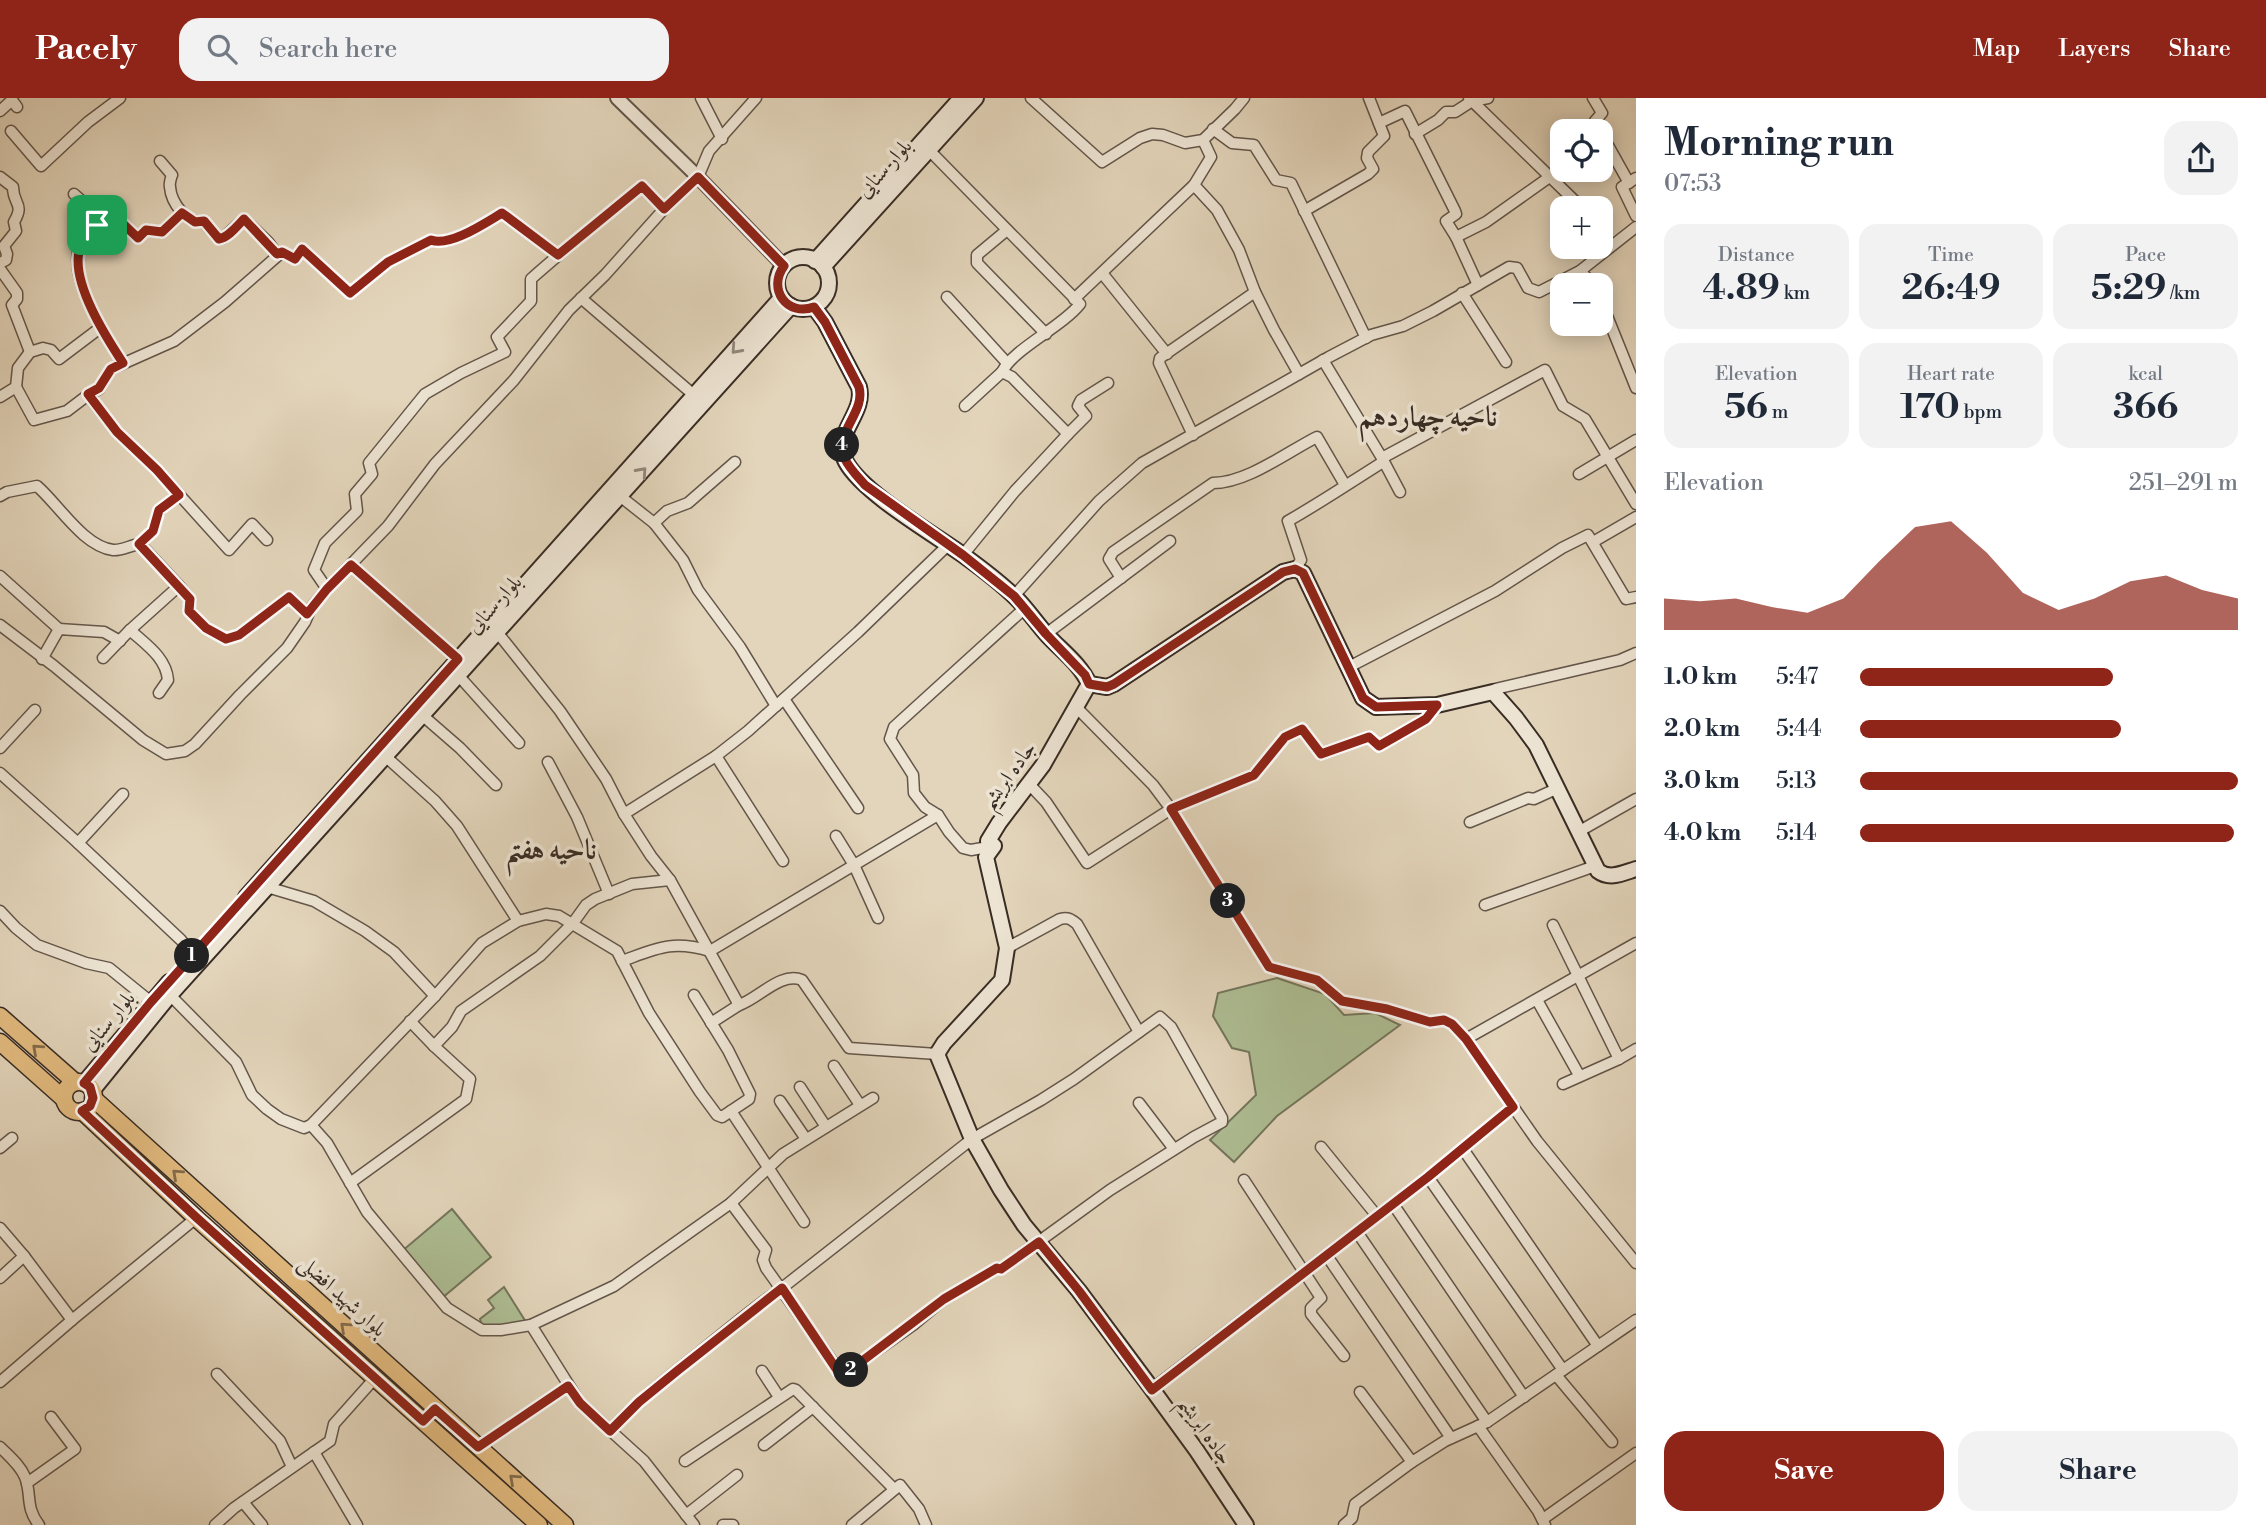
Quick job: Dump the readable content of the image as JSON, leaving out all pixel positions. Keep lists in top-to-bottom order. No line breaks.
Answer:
{"streets":{"main road":["بلوار سنایی","جاده ابریشم","بلوار شهید افضلی"]},"crossings":[["بلوار سنایی","بلوار شهید افضلی"]],"districts":["ناحیه چهاردهم","ناحیه هفتم"],"page":{"header":"Pacely","search":"Search here","nav":["Map","Layers","Share"],"heading":["Morning run","07:53"],"map_buttons":["+","−"],"stats":[["Distance","4.89 km"],["Time","26:49"],["Pace","5:29 /km"],["Elevation","56 m"],["Heart rate","170 bpm"],["kcal","366"]],"pins":["4","3","1","2"],"chart":["Elevation","251–291 m"],"list":[{"name":"1.0 km","note":"5:47"},{"name":"2.0 km","note":"5:44"},{"name":"3.0 km","note":"5:13"},{"name":"4.0 km","note":"5:14"}],"buttons":["Save","Share"]}}
